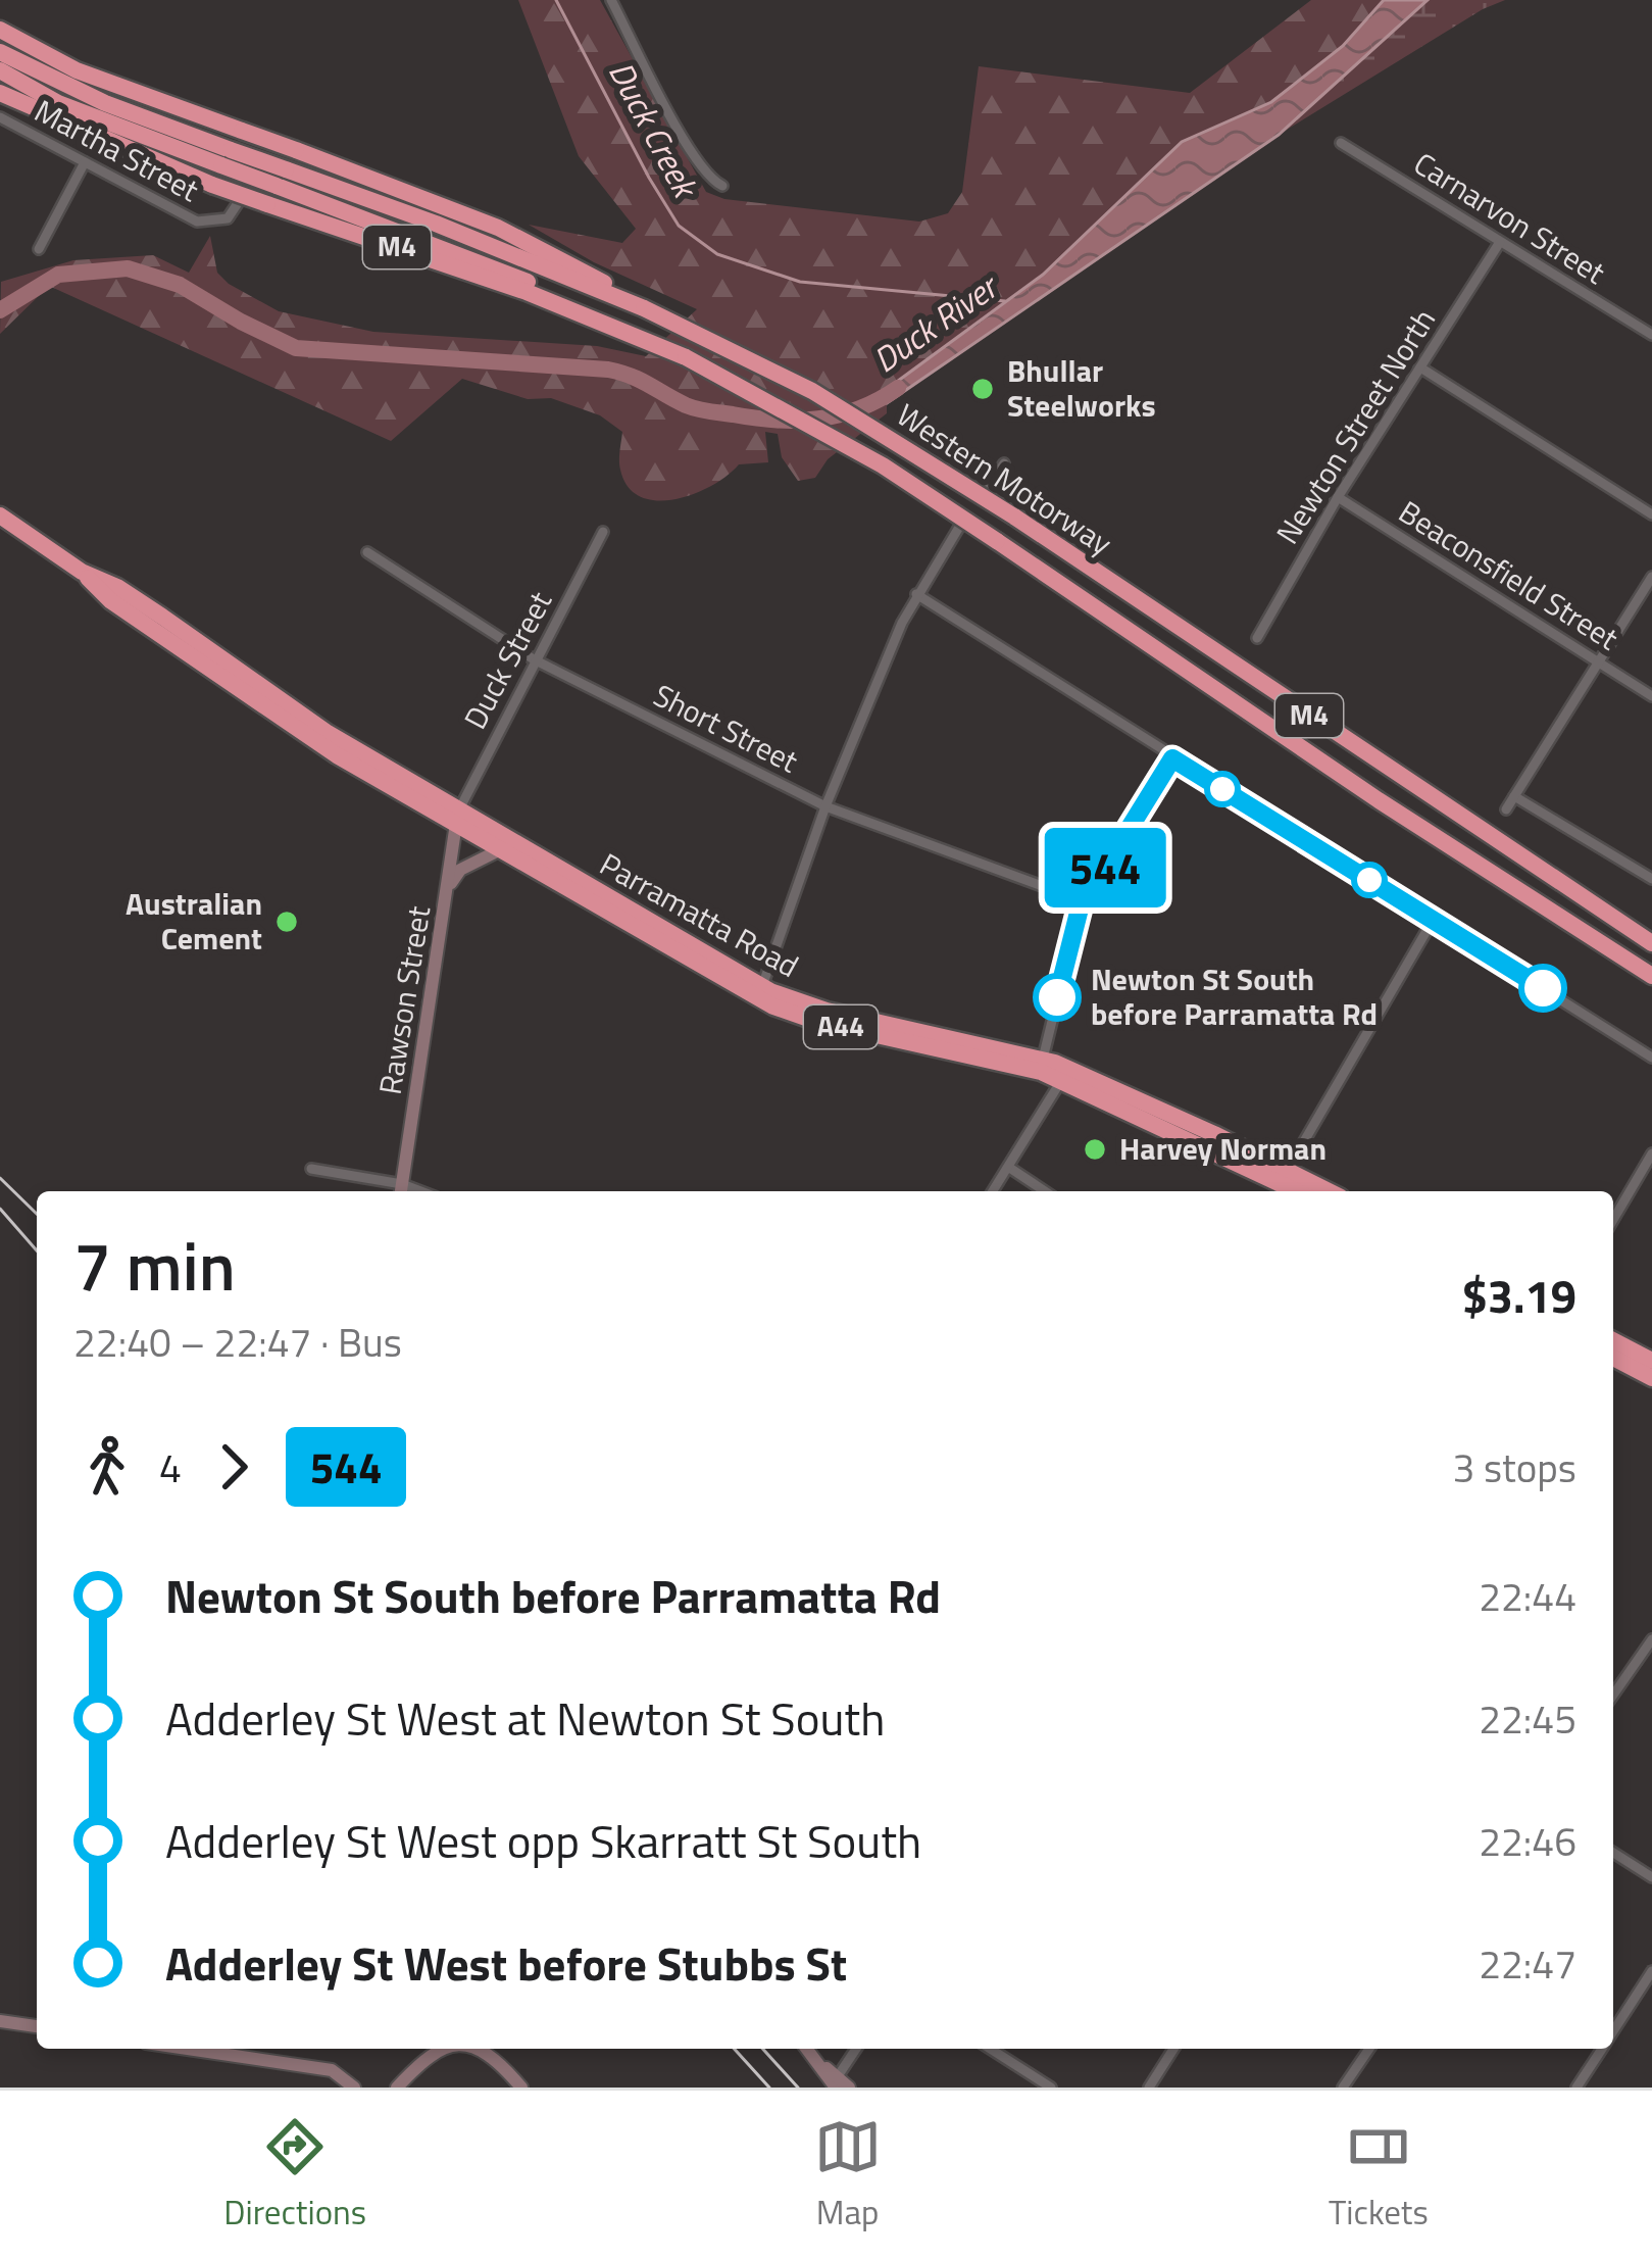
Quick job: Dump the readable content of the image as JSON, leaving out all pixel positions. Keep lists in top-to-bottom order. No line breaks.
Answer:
{"streets":{"highway":["M4","Western Motorway","Parramatta Road","A44"],"main road":["Rawson Street"],"street":["Martha Street","Carnarvon Street","Newton Street North","Beaconsfield Street","Duck Street","Short Street"]},"crossings":[["Carnarvon Street","Newton Street North"],["M4","Western Motorway"],["Newton Street North","Beaconsfield Street"],["Duck Street","Short Street"],["Duck Street","Parramatta Road"],["Duck Street","Rawson Street"],["Parramatta Road","Rawson Street"]],"water":["Duck Creek","Duck River"],"places":["Bhullar Steelworks","Australian Cement","Newton St South before Parramatta Rd","Harvey Norman"],"lines":["bus line 544"],"page":{"on_map":"544","heading":["7 min","22:40 – 22:47 · Bus","$3.19"],"legs":["4","544","3 stops"],"list":[{"name":"Newton St South before Parramatta Rd","value":"22:44"},{"name":"Adderley St West at Newton St South","value":"22:45"},{"name":"Adderley St West opp Skarratt St South","value":"22:46"},{"name":"Adderley St West before Stubbs St","value":"22:47"}],"tabs":["Directions","Map","Tickets"]}}
